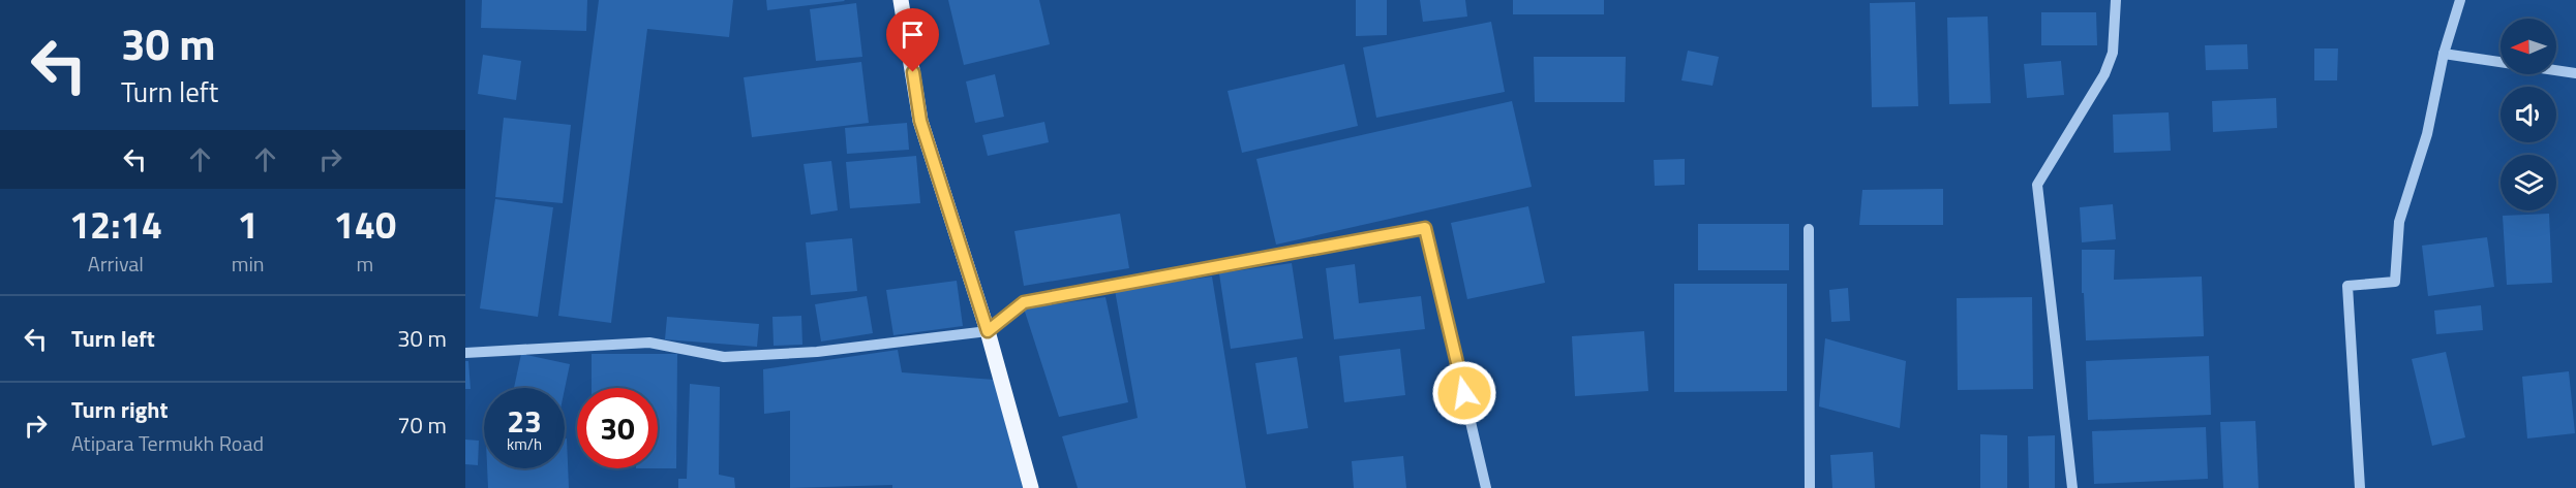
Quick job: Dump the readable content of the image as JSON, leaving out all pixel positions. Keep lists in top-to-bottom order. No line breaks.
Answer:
{"north":"left","page":{"turn":["30 m","Turn left"],"eta":["12:14","Arrival","1","min","140","m"],"list":[{"name":"Turn left","value":"30 m"},{"name":"Turn right","note":"Atipara Termukh Road","value":"70 m"}],"speed":"23 km/h","limit":"30"}}
